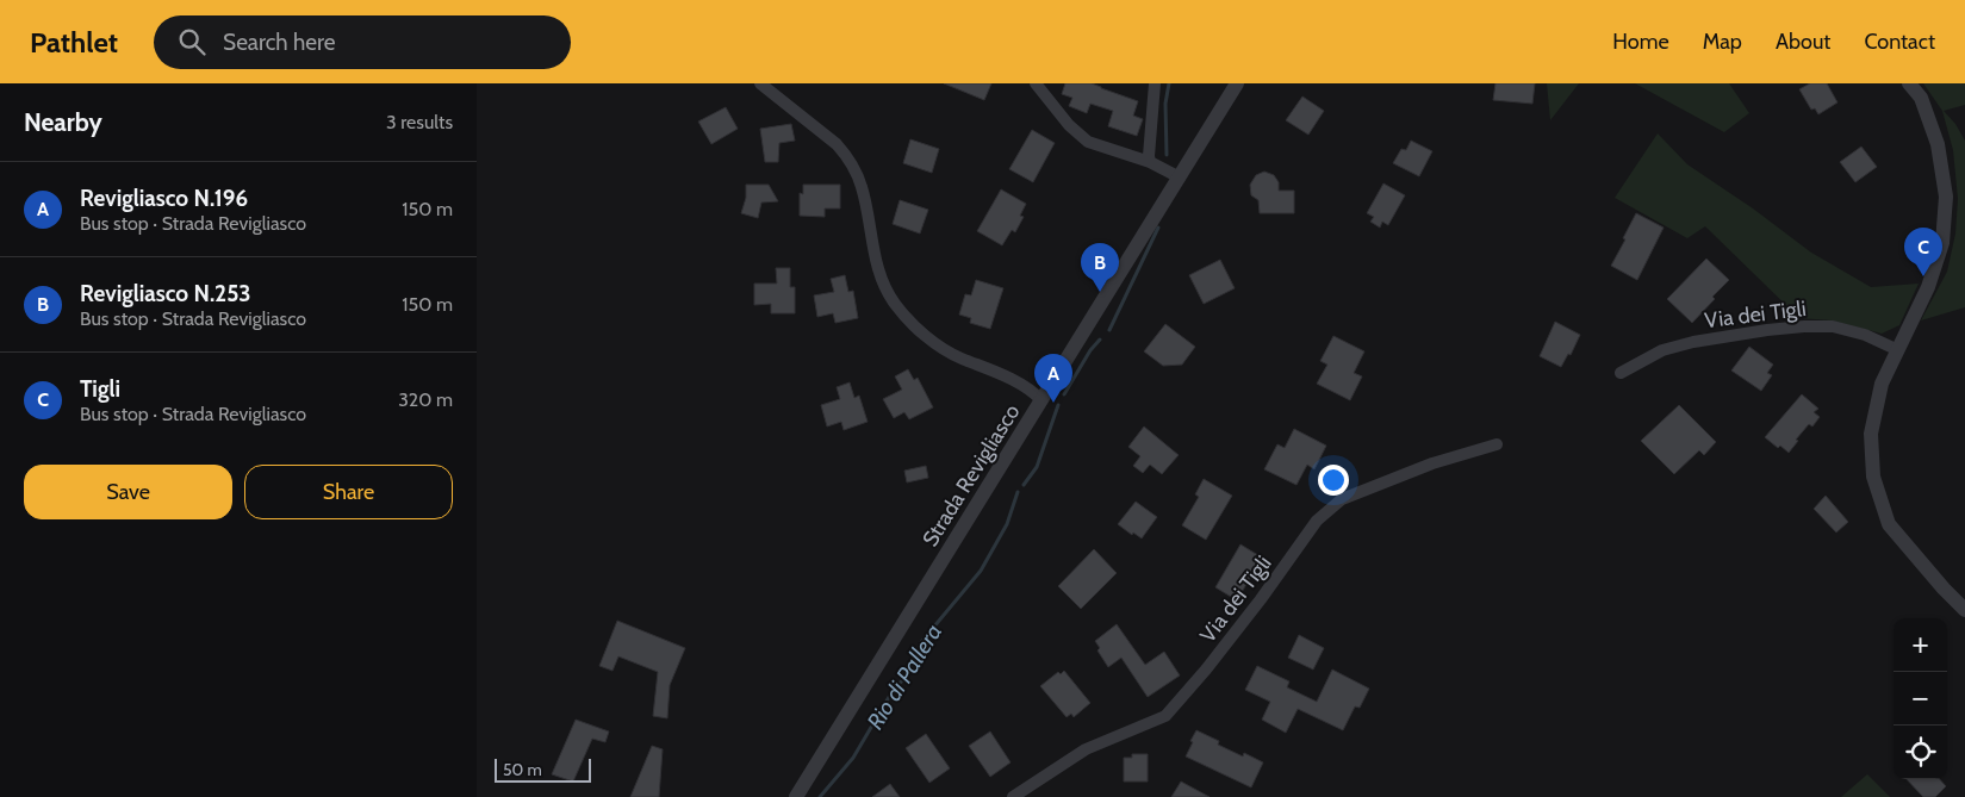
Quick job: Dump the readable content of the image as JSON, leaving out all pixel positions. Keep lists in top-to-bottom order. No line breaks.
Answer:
{"streets":{"street":["Via dei Tigli","Strada Revigliasco"]},"water":["Rio di Pallera"],"scale_bar":"50 m","page":{"header":"Pathlet","search":"Search here","nav":["Home","Map","About","Contact"],"heading":["Nearby","3 results"],"list":[{"mark":"A","name":"Revigliasco N.196","note":"Bus stop · Strada Revigliasco","value":"150 m"},{"mark":"B","name":"Revigliasco N.253","note":"Bus stop · Strada Revigliasco","value":"150 m"},{"mark":"C","name":"Tigli","note":"Bus stop · Strada Revigliasco","value":"320 m"}],"pins":["C","B","A"],"buttons":["Save","Share"],"map_buttons":["+","−"],"scale":"50 m"}}
